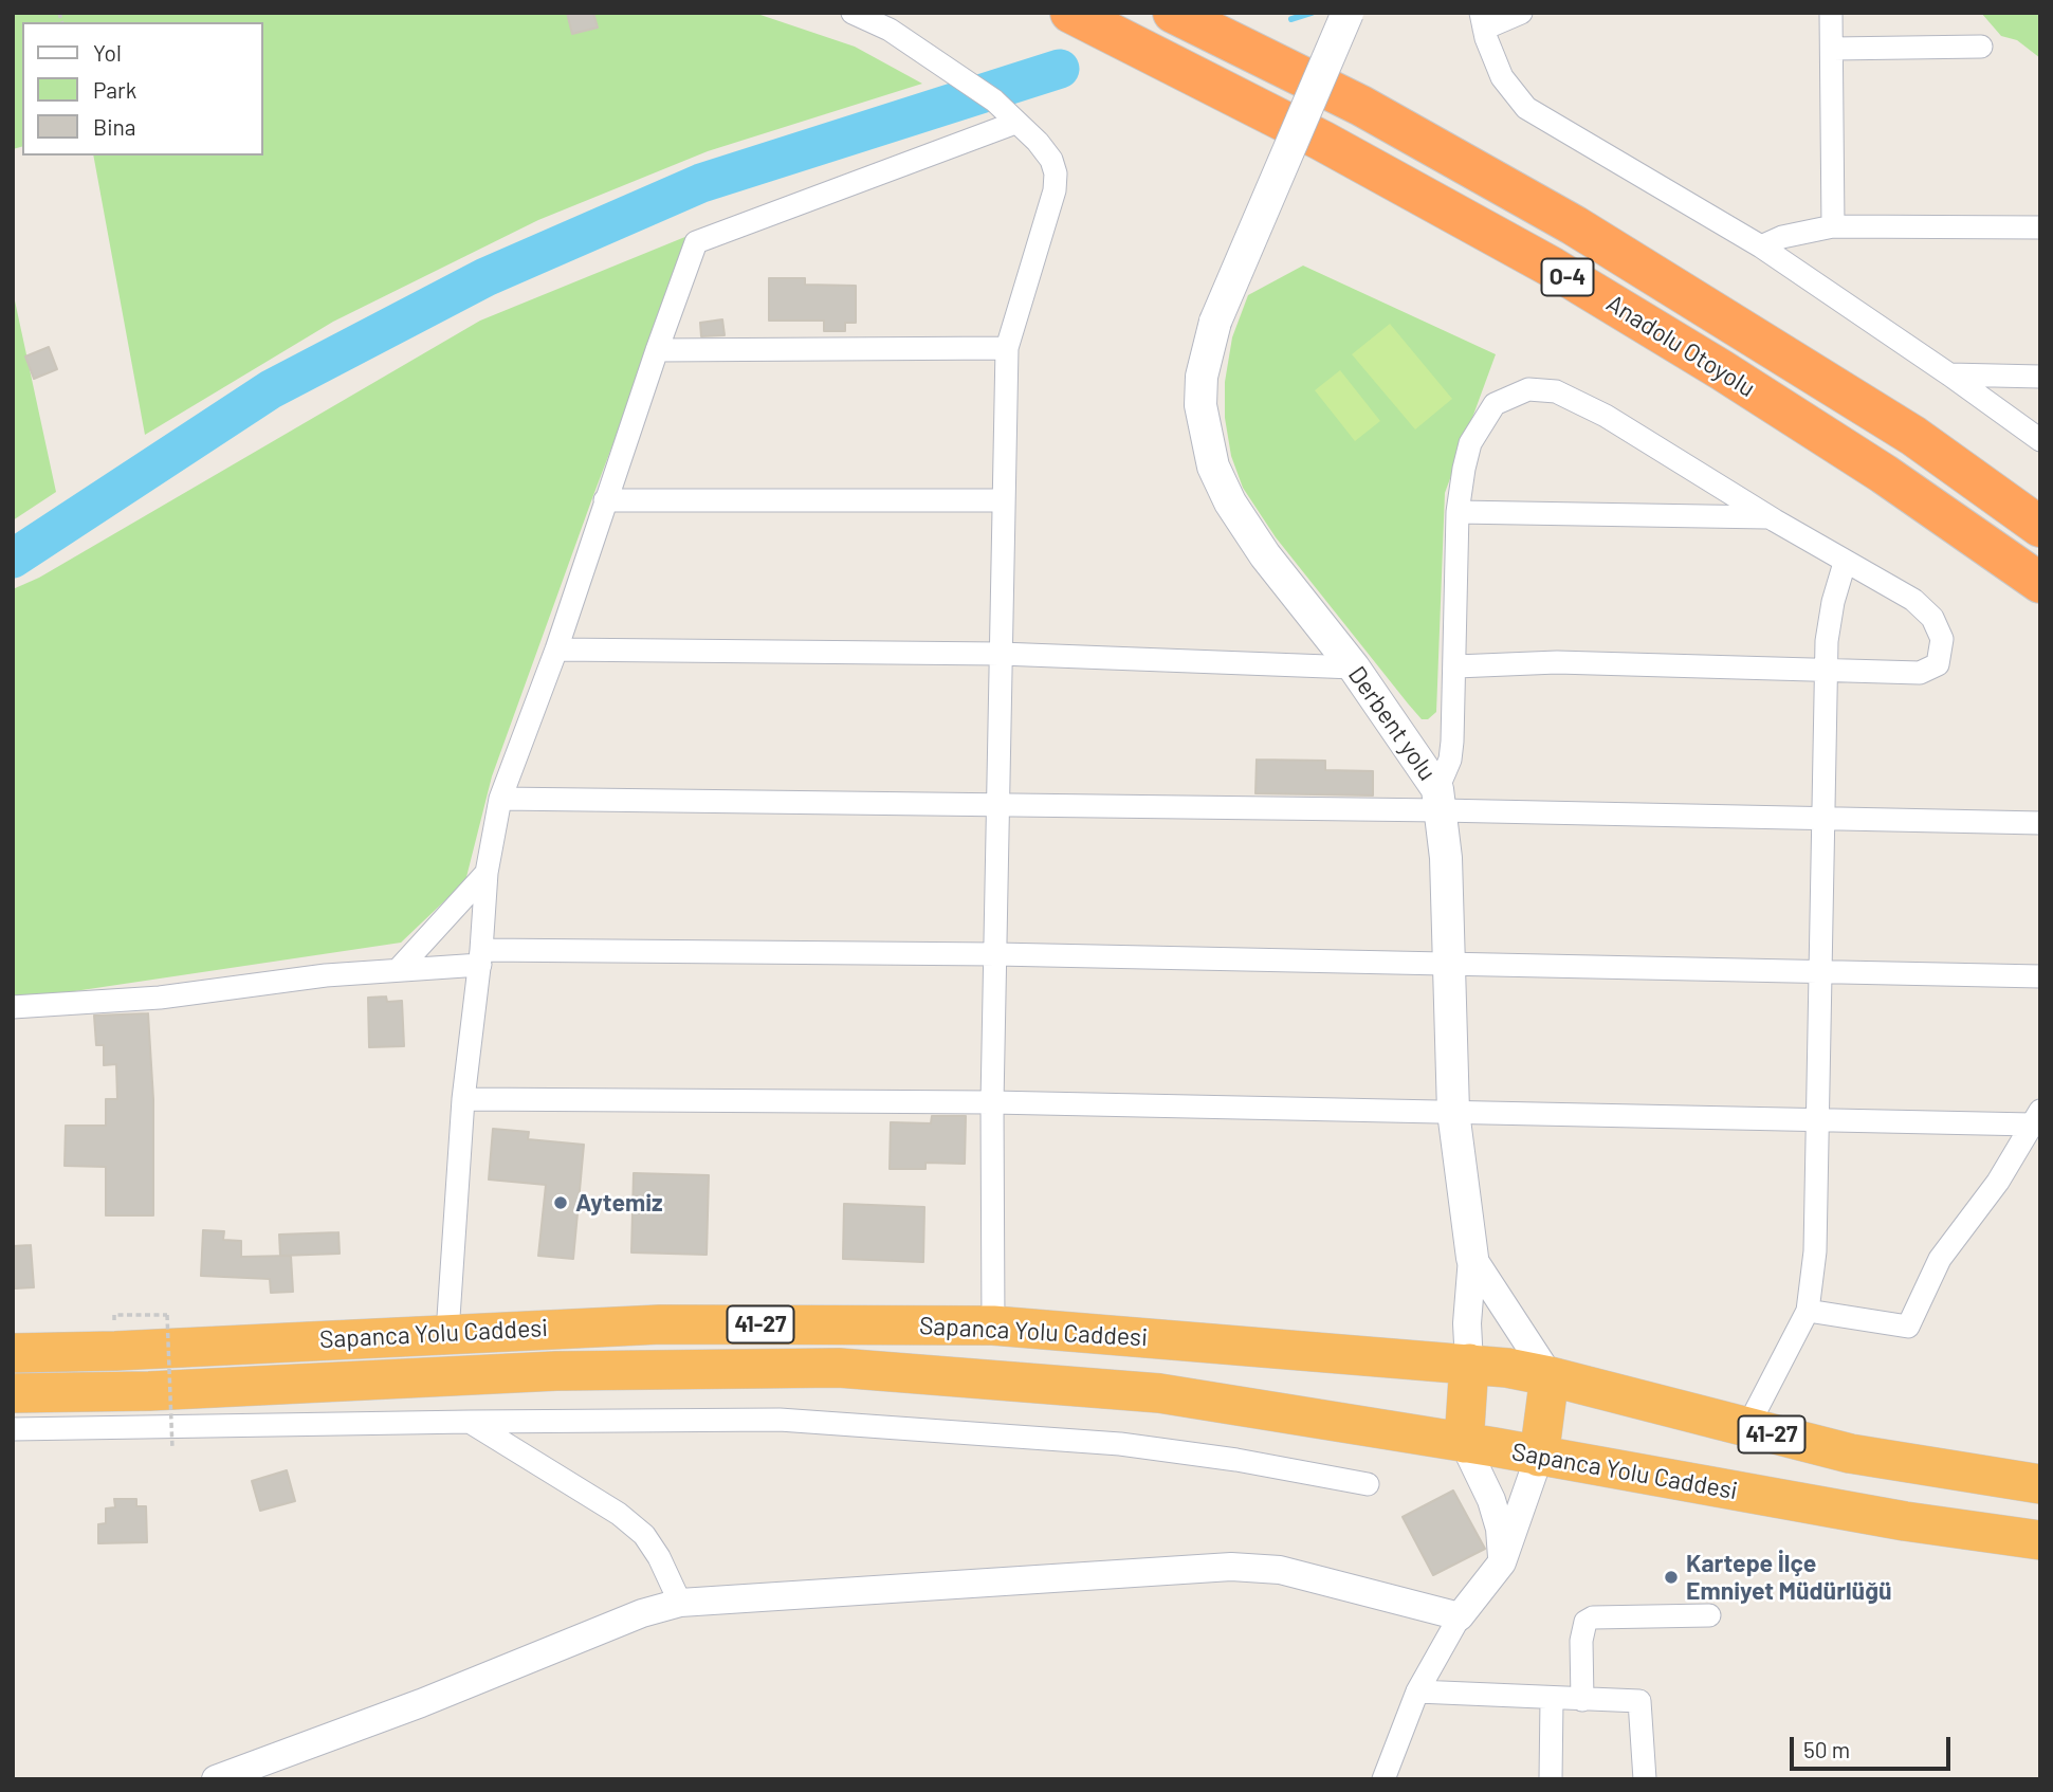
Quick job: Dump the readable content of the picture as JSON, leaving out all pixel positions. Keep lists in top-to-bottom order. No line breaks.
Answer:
{"streets":{"highway":["O-4","Anadolu Otoyolu","41-27","Sapanca Yolu Caddesi"],"main road":["Derbent yolu"]},"places":["Aytemiz","Kartepe İlçe Emniyet Müdürlüğü"],"legend":["Yol","Park","Bina"],"scale_bar":"50 m"}
